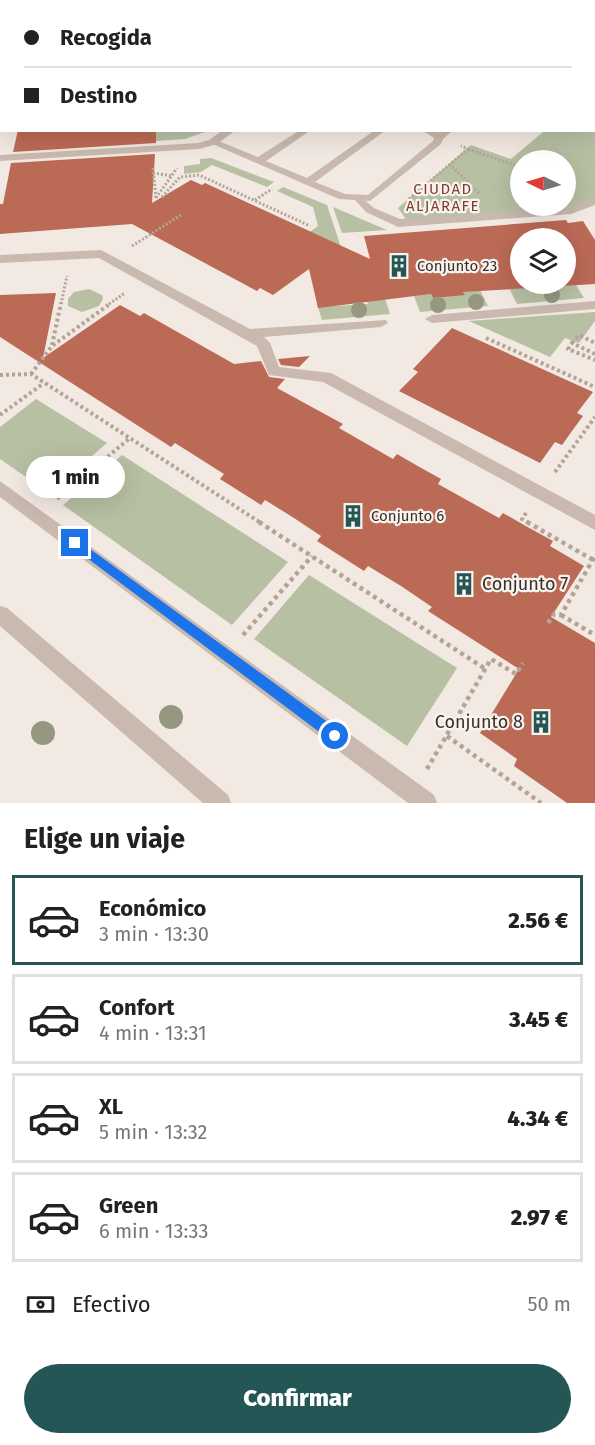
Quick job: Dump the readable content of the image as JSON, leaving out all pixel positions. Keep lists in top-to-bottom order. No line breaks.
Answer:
{"districts":["CIUDAD ALJARAFE"],"places":{"building":["Conjunto 23","Conjunto 6","Conjunto 7","Conjunto 8"]},"north":"left","page":{"banner":["Recogida","Destino"],"bubble":"1 min","heading":"Elige un viaje","list":[{"name":"Económico","note":"3 min · 13:30","value":"2.56 €"},{"name":"Confort","note":"4 min · 13:31","value":"3.45 €"},{"name":"XL","note":"5 min · 13:32","value":"4.34 €"},{"name":"Green","note":"6 min · 13:33","value":"2.97 €"}],"pay":["Efectivo","50 m"],"buttons":"Confirmar"}}
